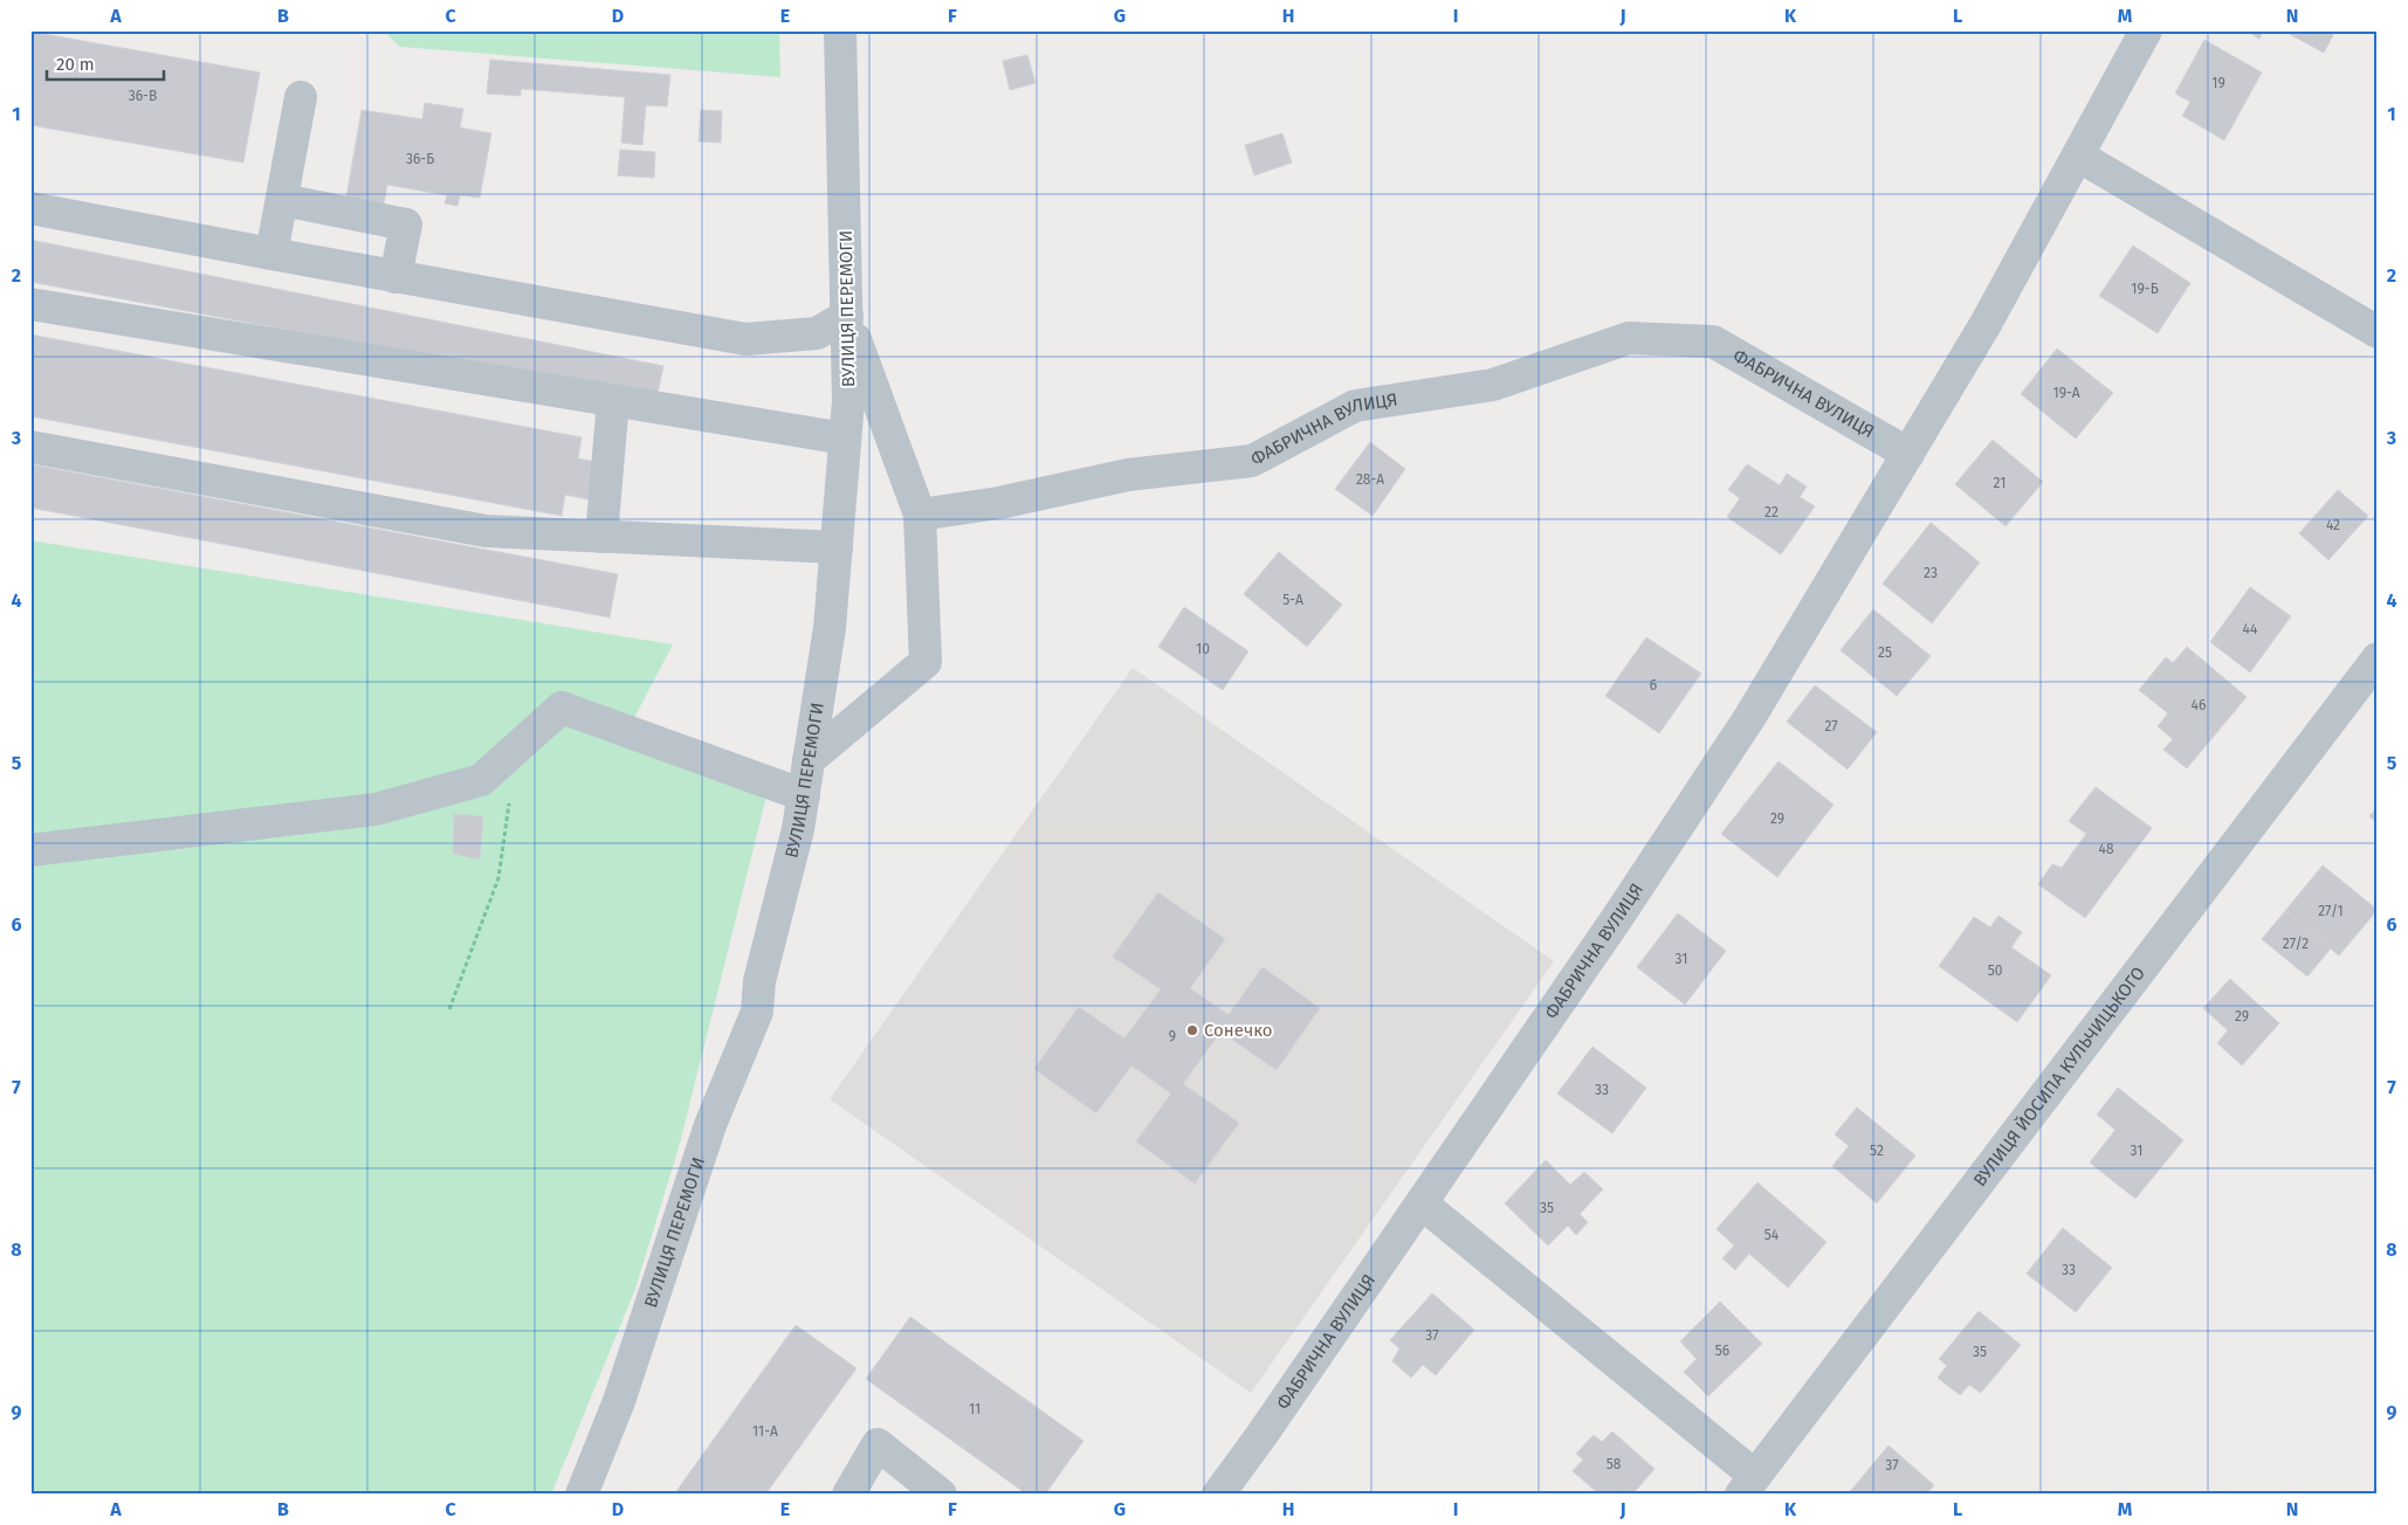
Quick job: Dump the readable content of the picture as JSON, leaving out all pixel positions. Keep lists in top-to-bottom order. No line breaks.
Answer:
{"streets":{"street":["ВУЛИЦЯ ПЕРЕМОГИ","ФАБРИЧНА ВУЛИЦЯ","ВУЛИЦЯ ЙОСИПА КУЛЬЧИЦЬКОГО"]},"places":["Сонечко"],"house_numbers":["19","36-В","36-Б","19-Б","19-А","28-А","21","22","42","23","5-А","44","10","25","6","46","27","29","48","27/1","27/2","31","50","29","9","33","52","31","35","54","33","37","56","35","11","11-А","58","37"],"scale_bar":"20 m","grid":{"columns":["A","B","C","D","E","F","G","H","I","J","K","L","M","N"],"rows":["1","2","3","4","5","6","7","8","9"]}}
